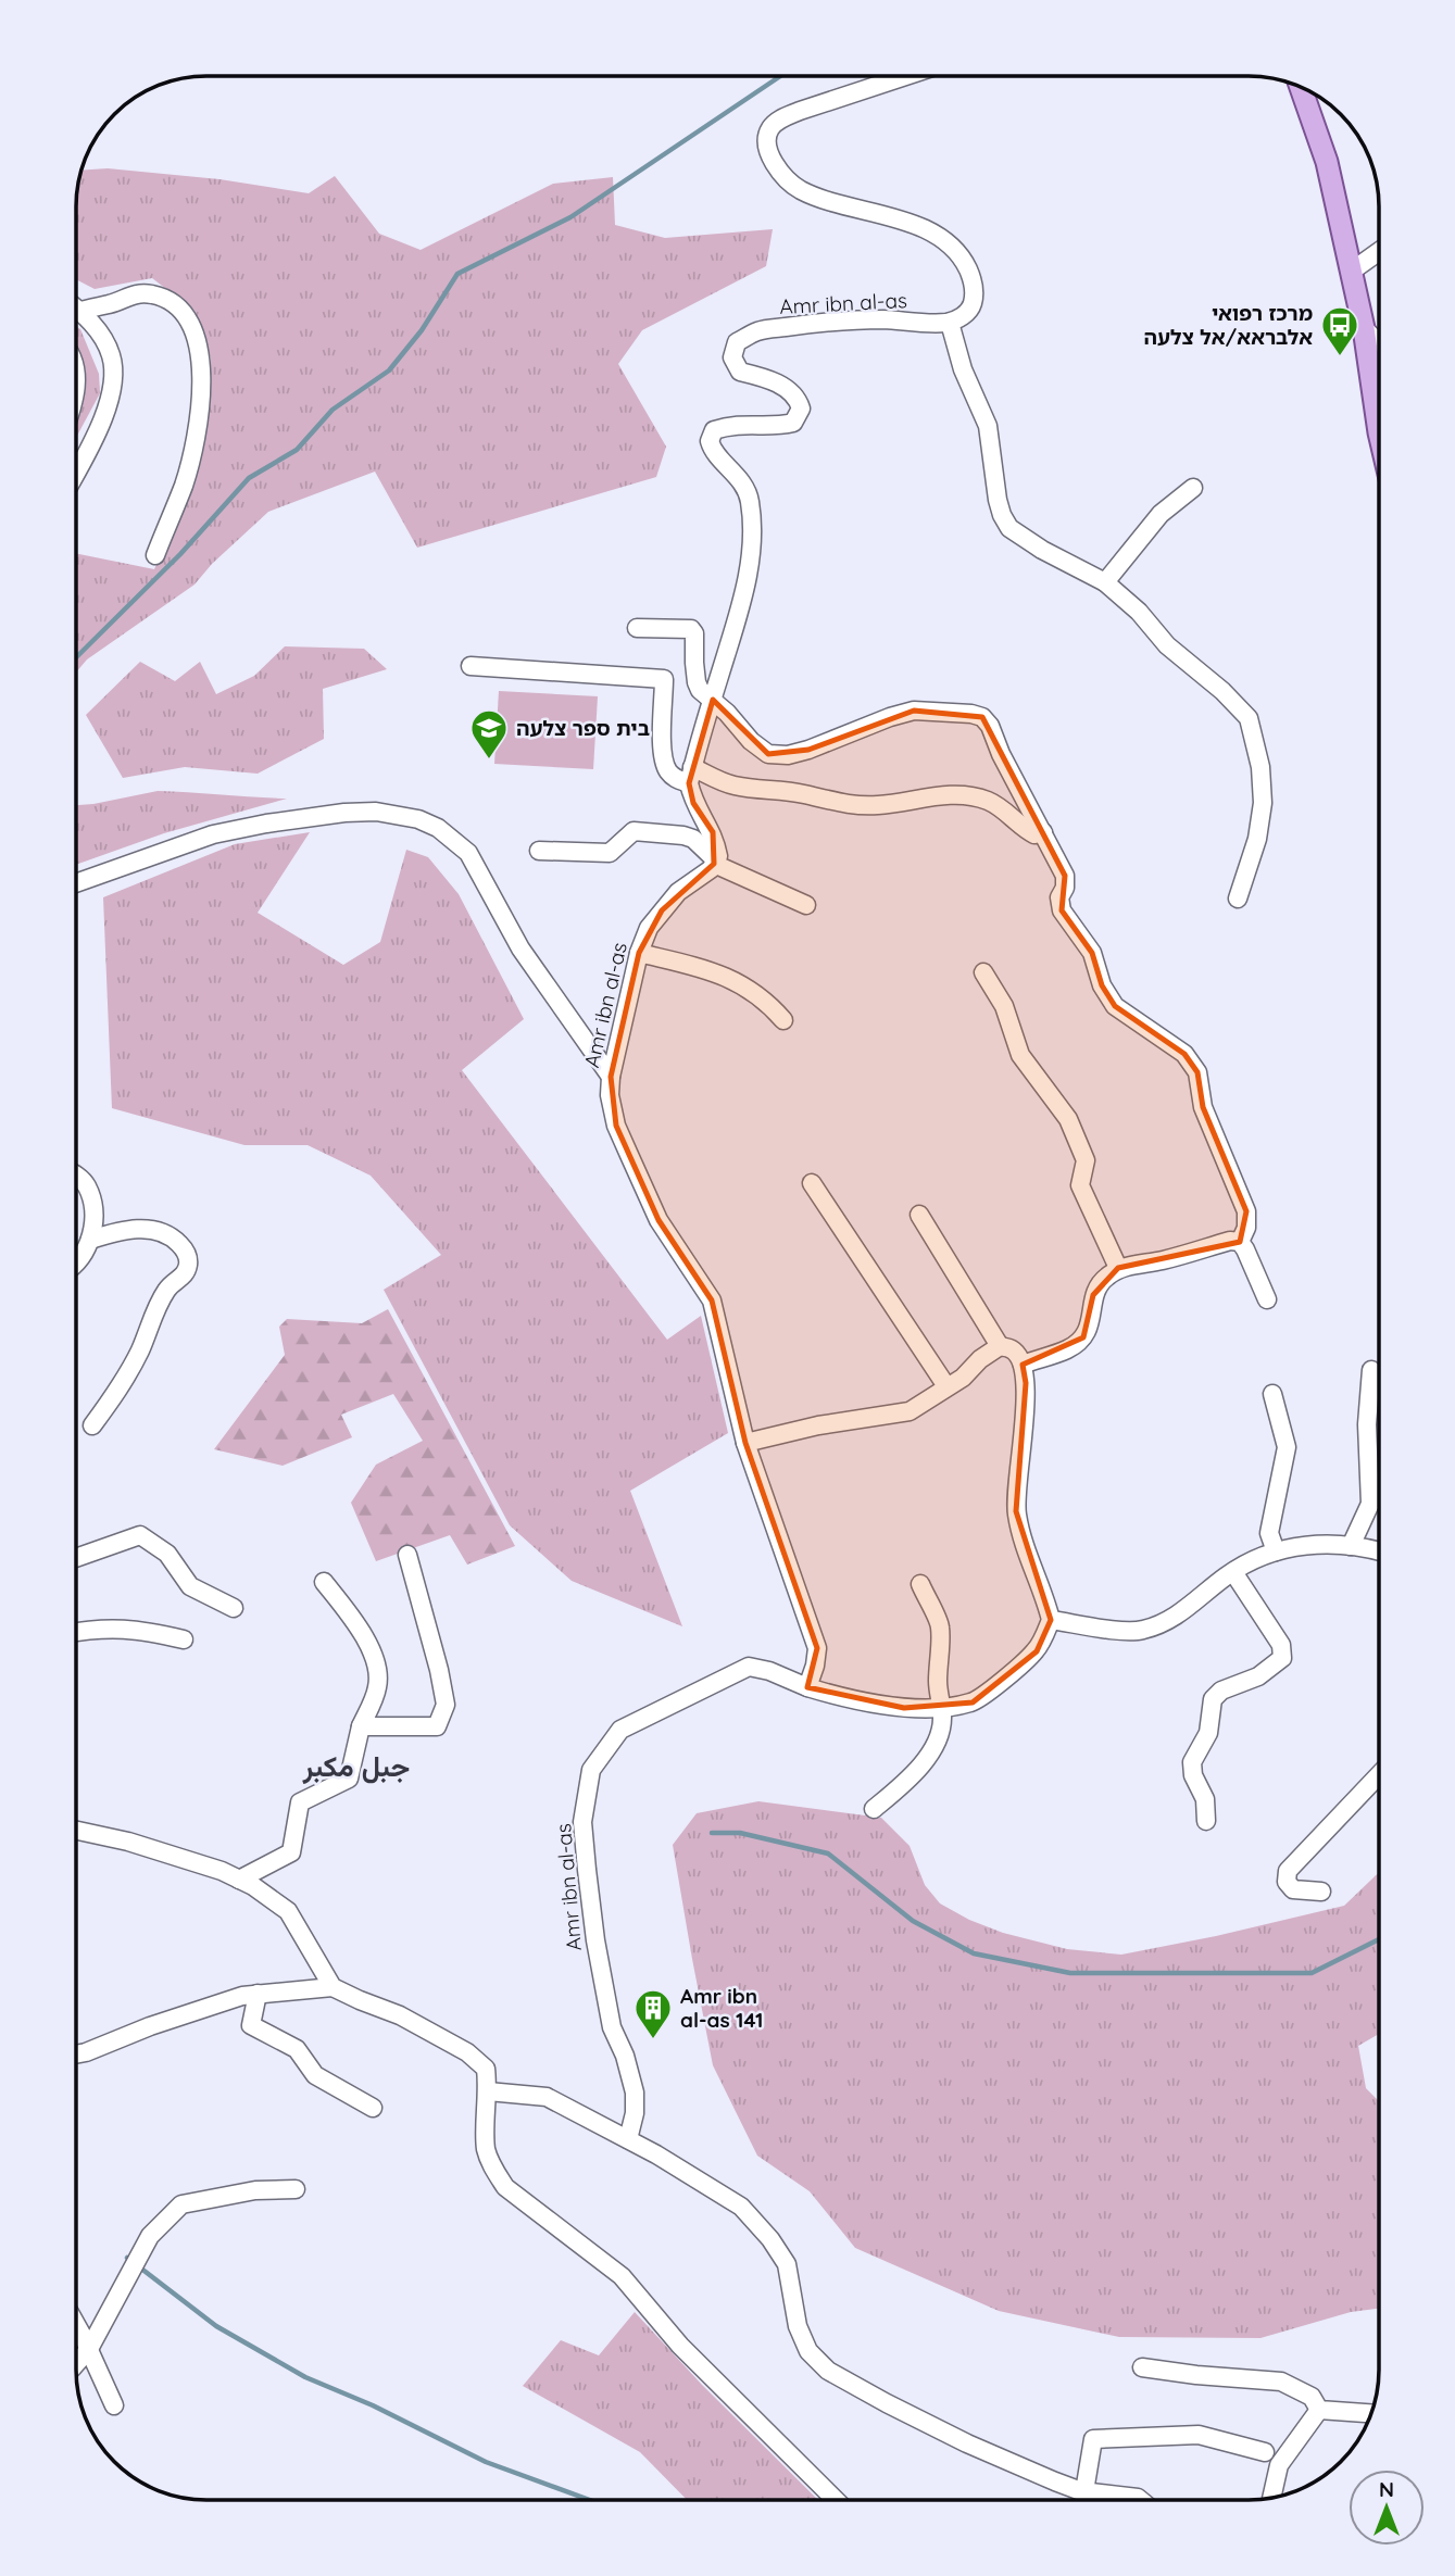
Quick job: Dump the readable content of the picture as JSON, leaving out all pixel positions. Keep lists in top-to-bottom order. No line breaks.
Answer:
{"streets":{"street":["Amr ibn al-as"]},"districts":["جبل مكبر"],"places":{"bus stop":["מרכז רפואי אלבראא/אל צלעה"],"school or university":["בית ספר צלעה"],"building":["Amr ibn al-as 141"]},"north":"top"}
